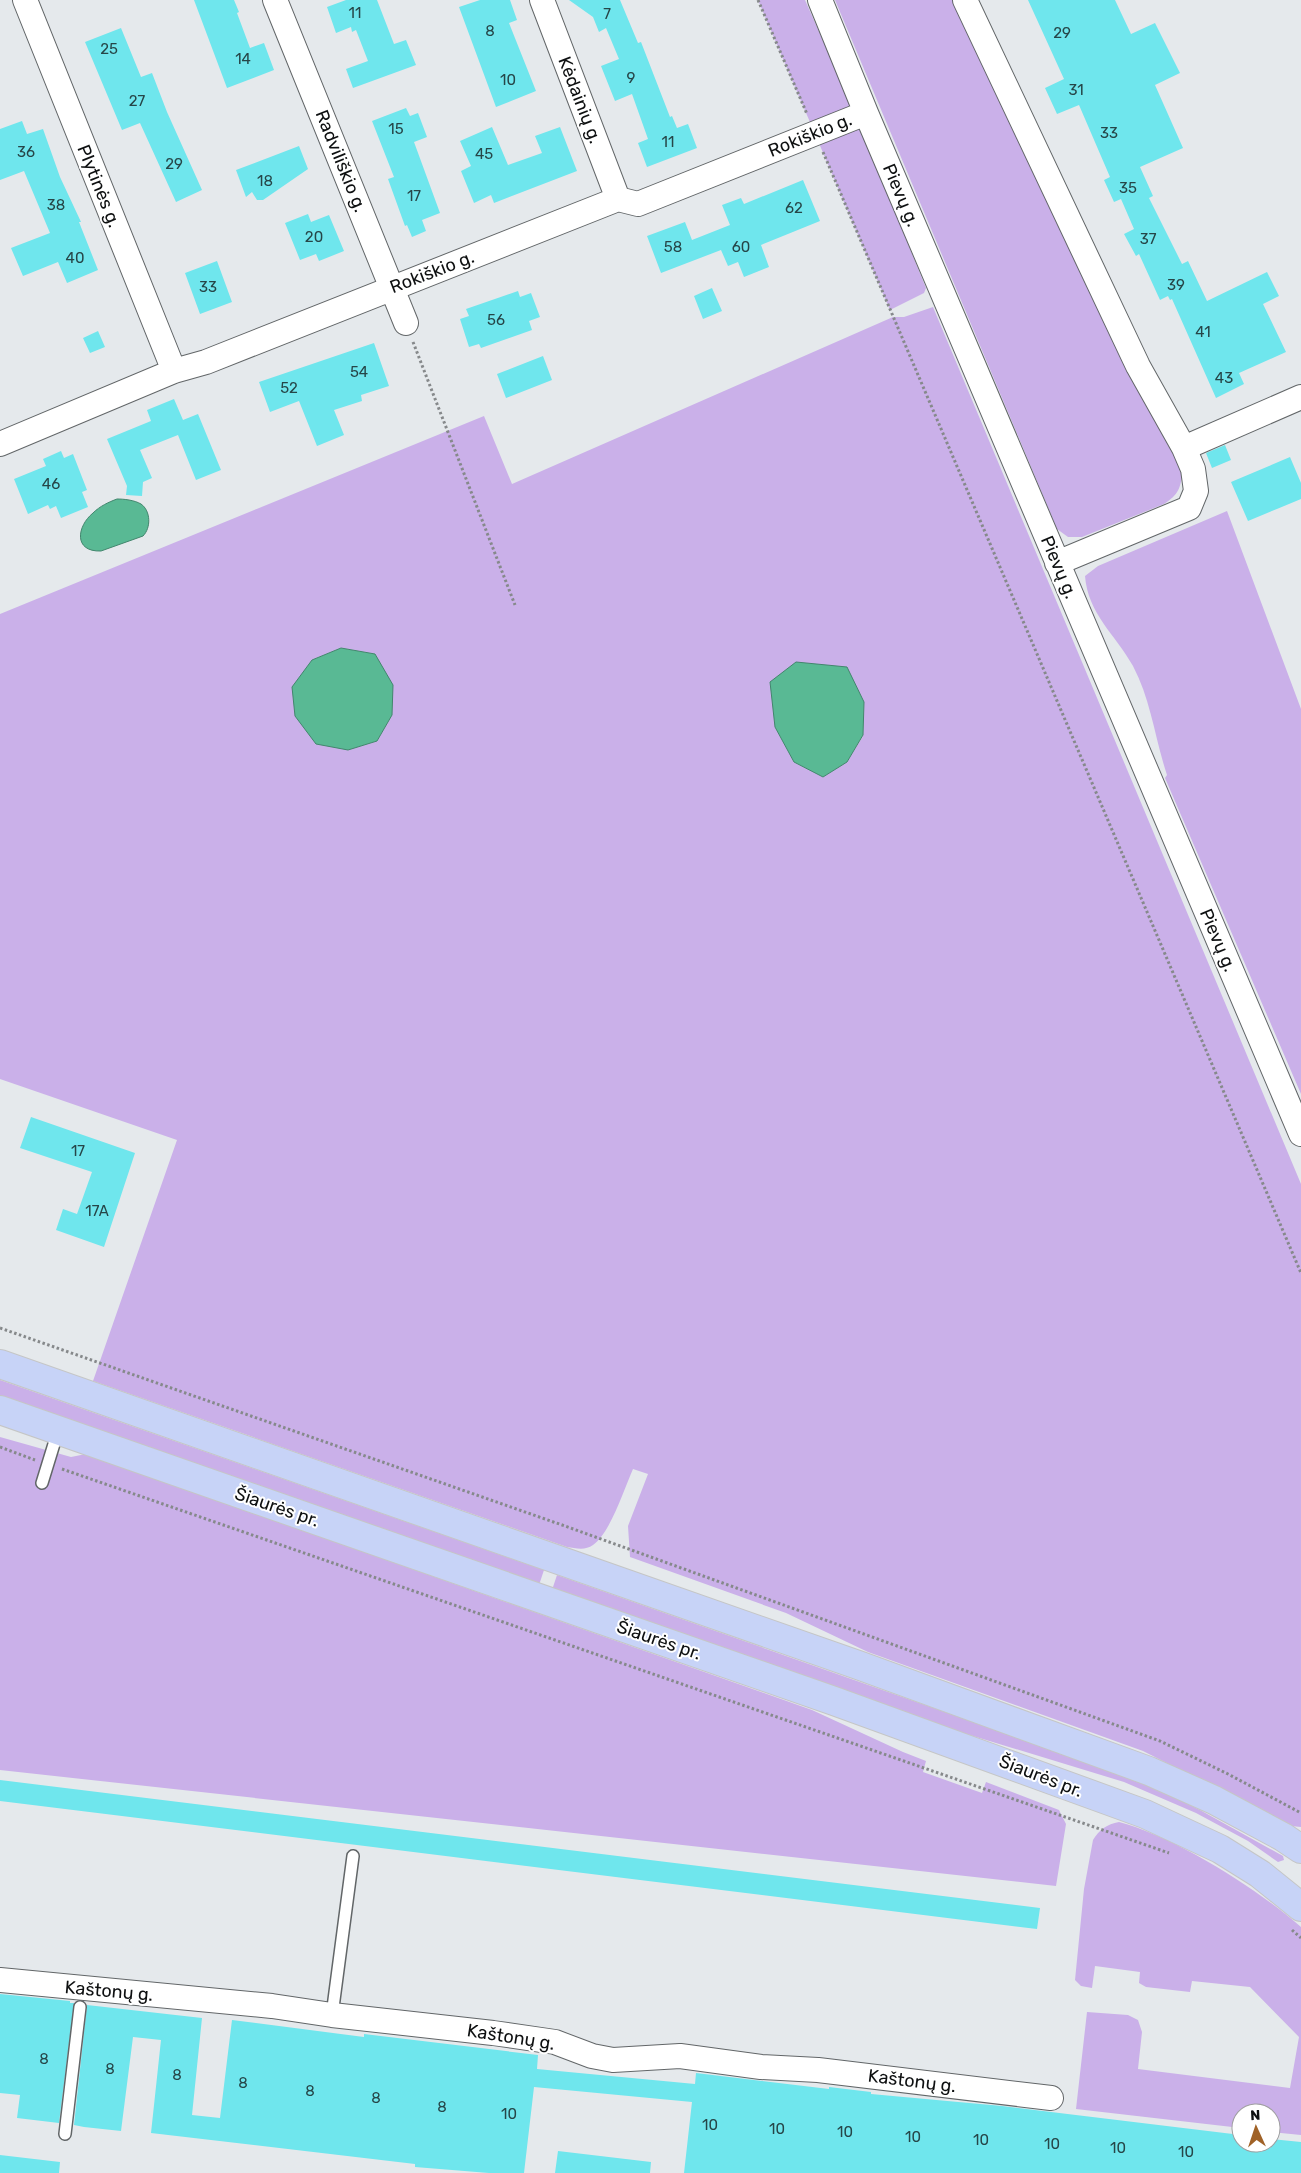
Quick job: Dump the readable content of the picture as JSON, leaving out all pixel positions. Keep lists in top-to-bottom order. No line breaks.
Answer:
{"streets":{"main road":["Šiaurės pr."],"street":["Kėdainių g.","Rokiškio g.","Radviliškio g.","Plytinės g.","Pievų g.","Kaštonų g."]},"crossings":[["Kėdainių g.","Rokiškio g."],["Rokiškio g.","Radviliškio g."],["Rokiškio g.","Plytinės g."],["Rokiškio g.","Pievų g."]],"house_numbers":["11","7","8","29","25","14","9","10","31","27","15","33","11","36","45","29","18","35","17","38","62","20","37","58","60","40","39","33","56","41","54","43","52","46","17","17A","8","8","8","8","8","8","8","10","10","10","10","10","10","10","10","10"],"north":"top"}
